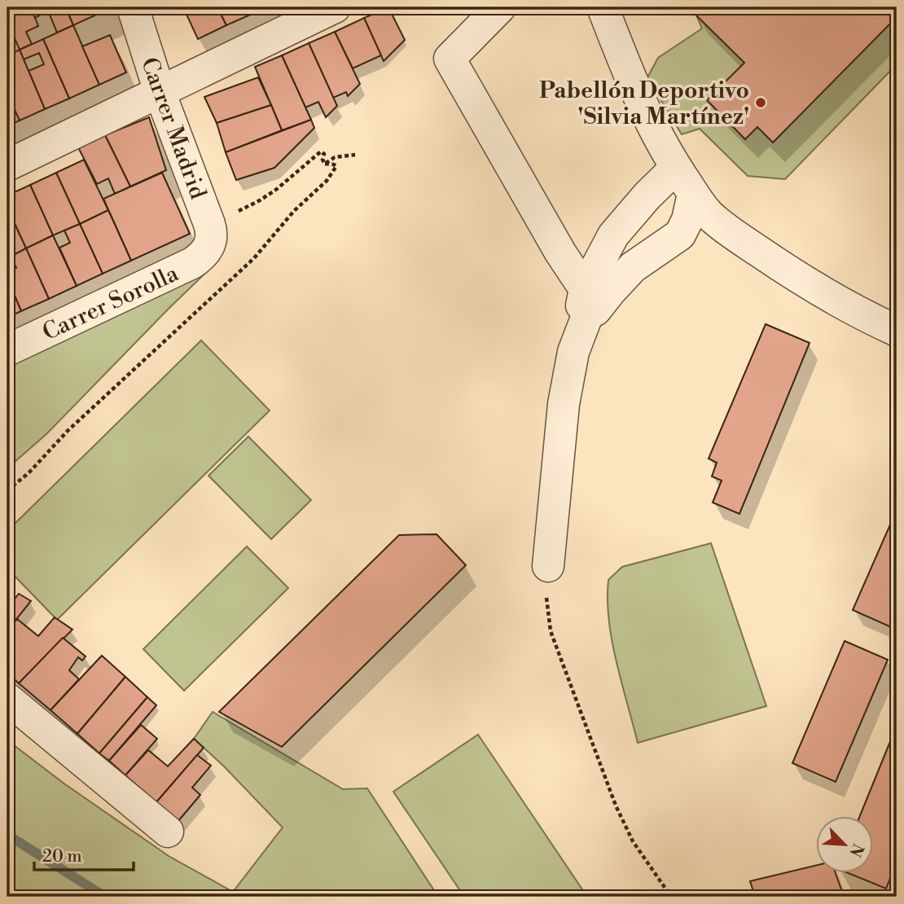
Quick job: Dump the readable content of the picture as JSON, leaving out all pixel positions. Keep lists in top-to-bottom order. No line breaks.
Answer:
{"streets":{"street":["Carrer Madrid","Carrer Sorolla"]},"crossings":[["Carrer Madrid","Carrer Sorolla"]],"places":["Pabellón Deportivo 'Silvia Martínez'"],"scale_bar":"20 m","north":"bottom right"}
